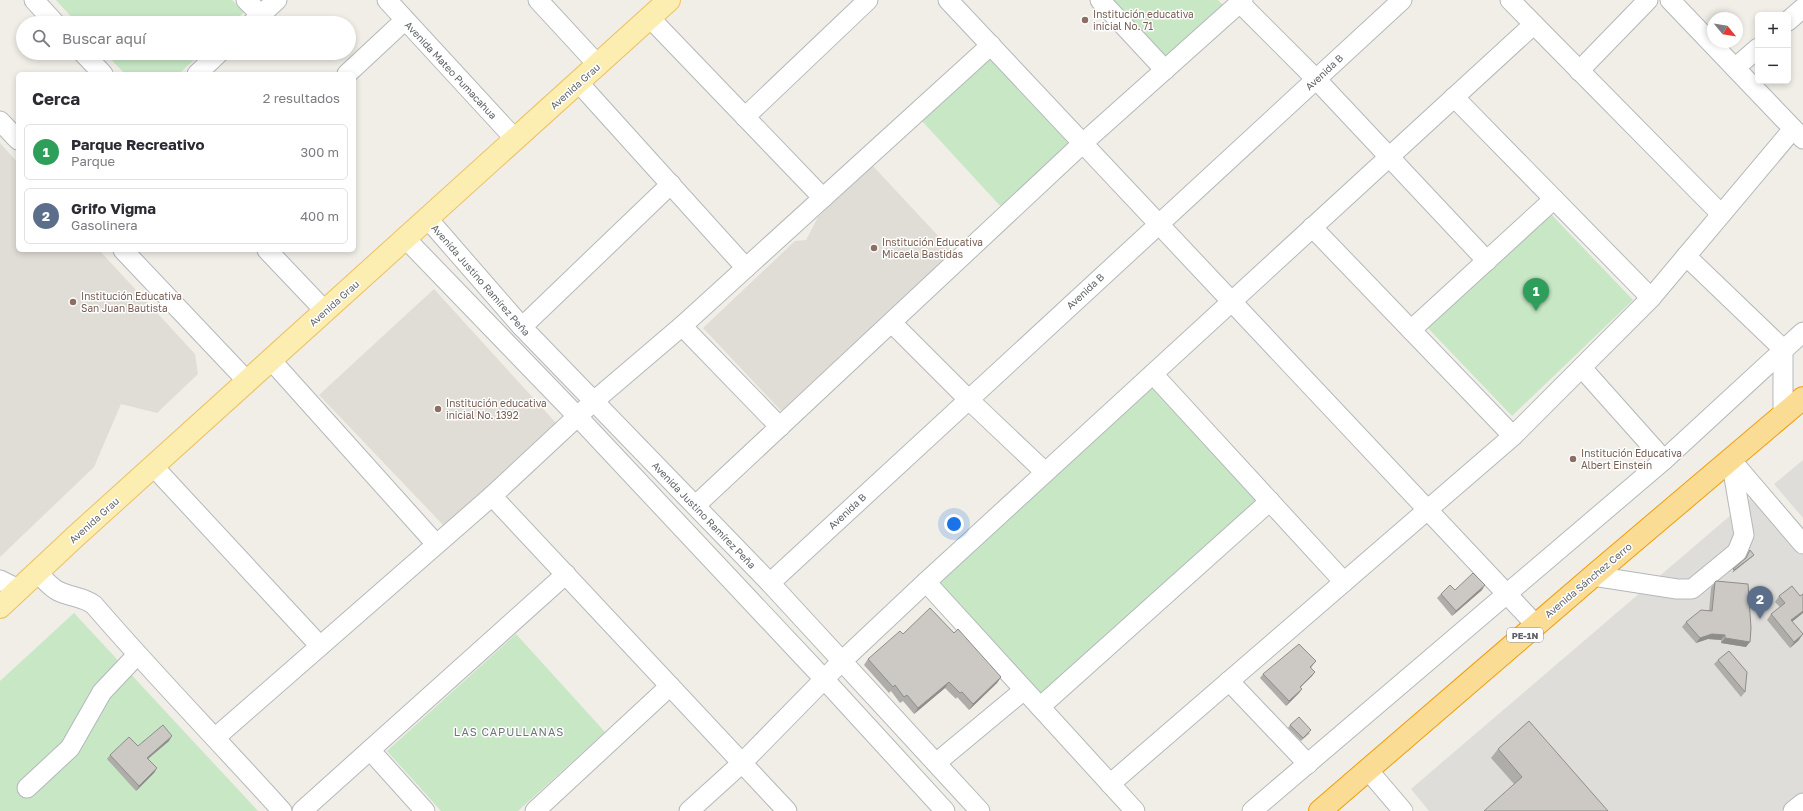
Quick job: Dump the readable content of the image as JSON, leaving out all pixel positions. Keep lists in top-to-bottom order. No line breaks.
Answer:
{"streets":{"highway":["Avenida Sánchez Cerro","PE-1N"],"main road":["Avenida Grau"],"street":["Avenida Mateo Pumacahua","Avenida B","Avenida Justino Ramírez Peña"]},"crossings":[["Avenida Mateo Pumacahua","Avenida Grau"],["Avenida B","Avenida Justino Ramírez Peña"],["Avenida Grau","Avenida Justino Ramírez Peña"]],"districts":["LAS CAPULLANAS"],"places":["Institución educativa inicial No. 71","Institución Educativa Micaela Bastidas","Institución Educativa San Juan Bautista","Institución educativa inicial No. 1392","Institución Educativa Albert Einstein"],"north":"bottom right","page":{"map_buttons":["+","−"],"search":"Buscar aquí","heading":["Cerca","2 resultados"],"list":[{"mark":"1","name":"Parque Recreativo","note":"Parque","value":"300 m"},{"mark":"2","name":"Grifo Vigma","note":"Gasolinera","value":"400 m"}],"pins":["1","2"]}}
